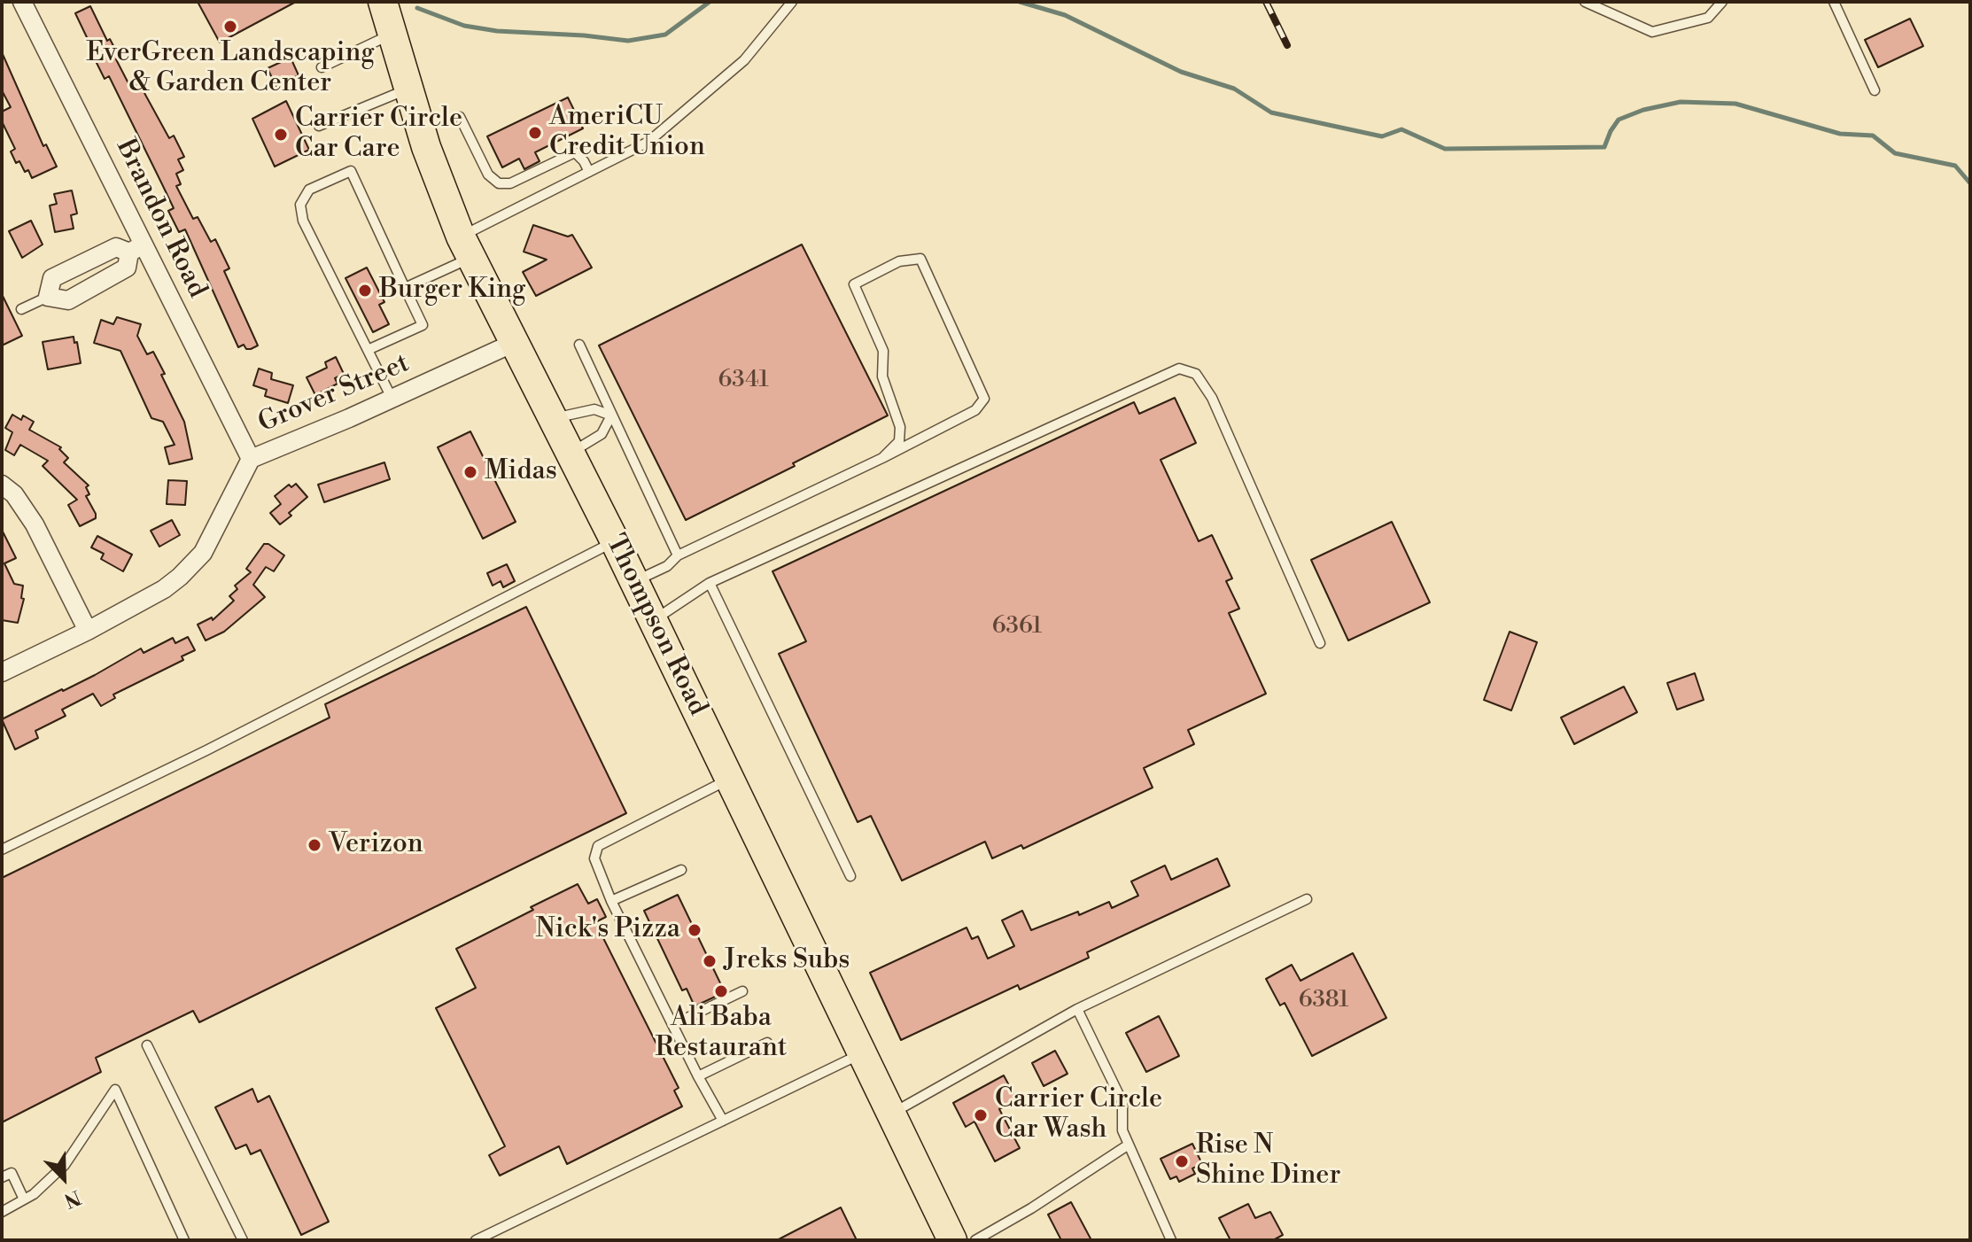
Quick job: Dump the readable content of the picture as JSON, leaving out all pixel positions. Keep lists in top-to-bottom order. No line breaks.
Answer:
{"streets":{"main road":["Thompson Road"],"street":["Brandon Road","Grover Street"]},"crossings":[["Brandon Road","Grover Street"],["Grover Street","Thompson Road"]],"places":["EverGreen Landscaping & Garden Center","AmeriCU Credit Union","Carrier Circle Car Care","Burger King","Midas","Verizon","Nick's Pizza","Jreks Subs","Ali Baba Restaurant","Carrier Circle Car Wash","Rise N Shine Diner"],"house_numbers":["6341","6361","6381"],"north":"bottom right"}
